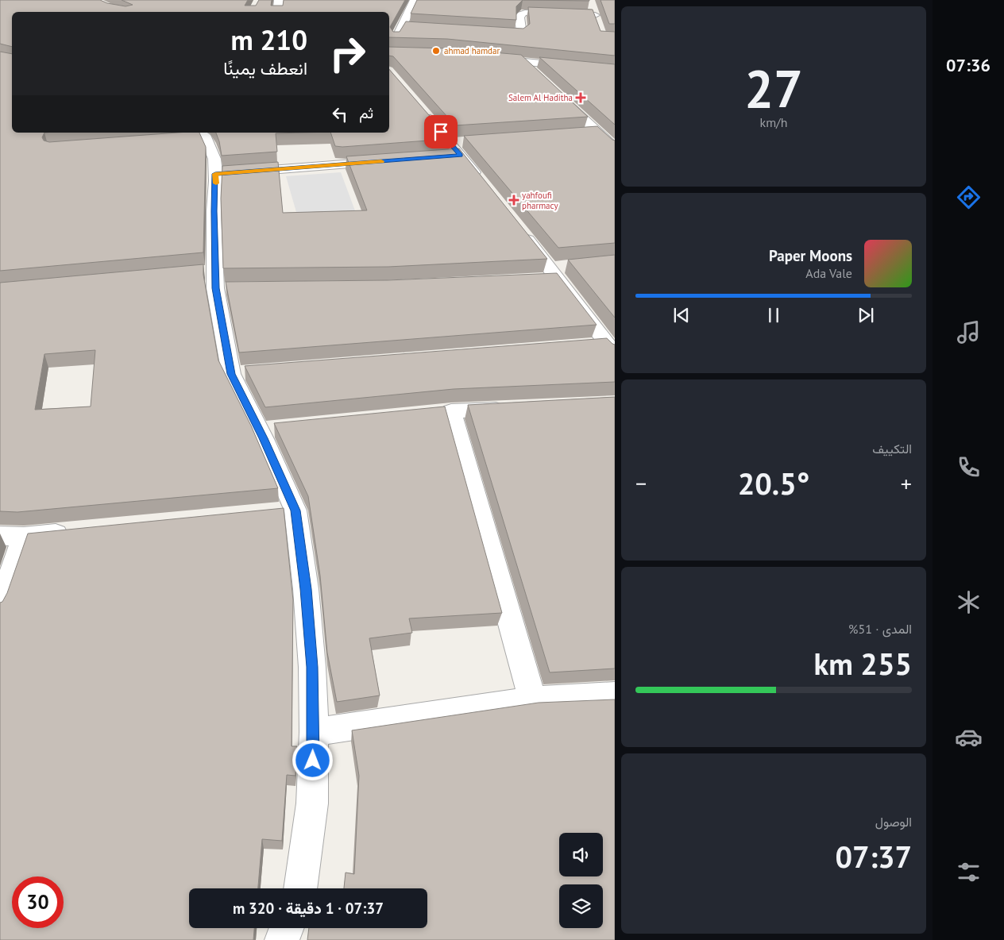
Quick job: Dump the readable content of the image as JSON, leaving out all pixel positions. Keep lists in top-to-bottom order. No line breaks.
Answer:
{"places":{"other":["ahmad hamdar"],"health":["Salem Al Haditha","yahfoufi pharmacy"]},"page":{"tabs":"07:36","tile":[["27","km/h"],"التكييف",["المدى · 51%","255 km"],["الوصول","07:37"]],"turn":["210 m","انعطف يمينًا"],"then":"ثم","song":["Paper Moons","Ada Vale"],"heat":["−","20.5°","+"],"limit":"30","trip":"07:37 · 1 دقيقة · 320 m"}}
